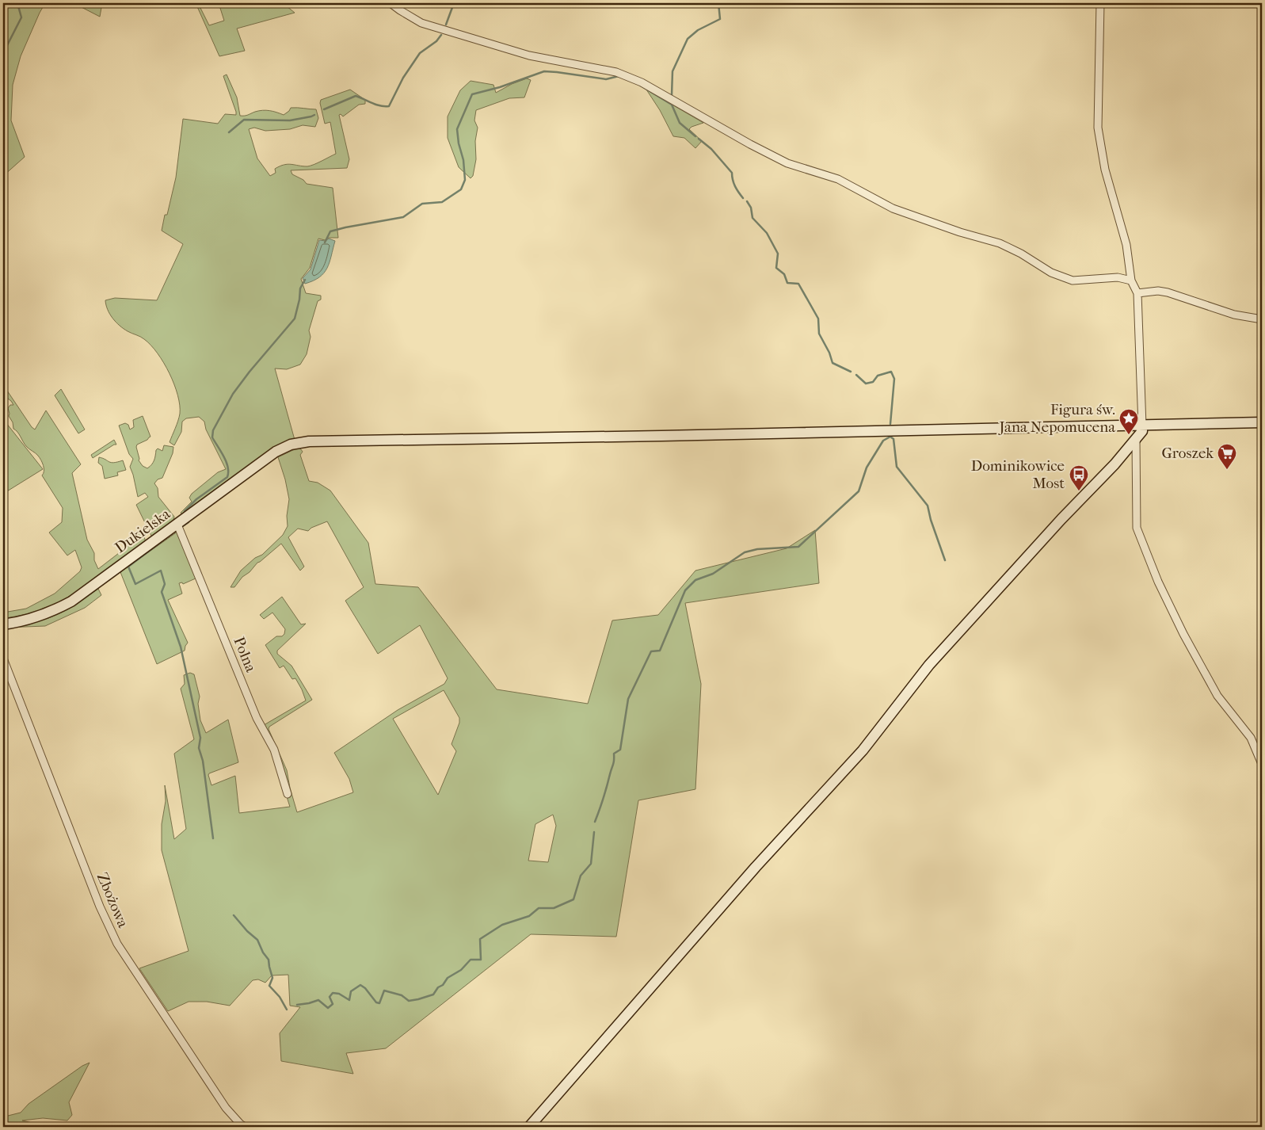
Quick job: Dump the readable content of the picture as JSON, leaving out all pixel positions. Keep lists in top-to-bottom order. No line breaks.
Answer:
{"streets":{"main road":["Dukielska"],"street":["Polna","Zbożowa"]},"crossings":[["Dukielska","Polna"]],"places":{"place":["Figura św. Jana Nepomucena"],"supermarket":["Groszek"],"bus stop":["Dominikowice Most"]}}
